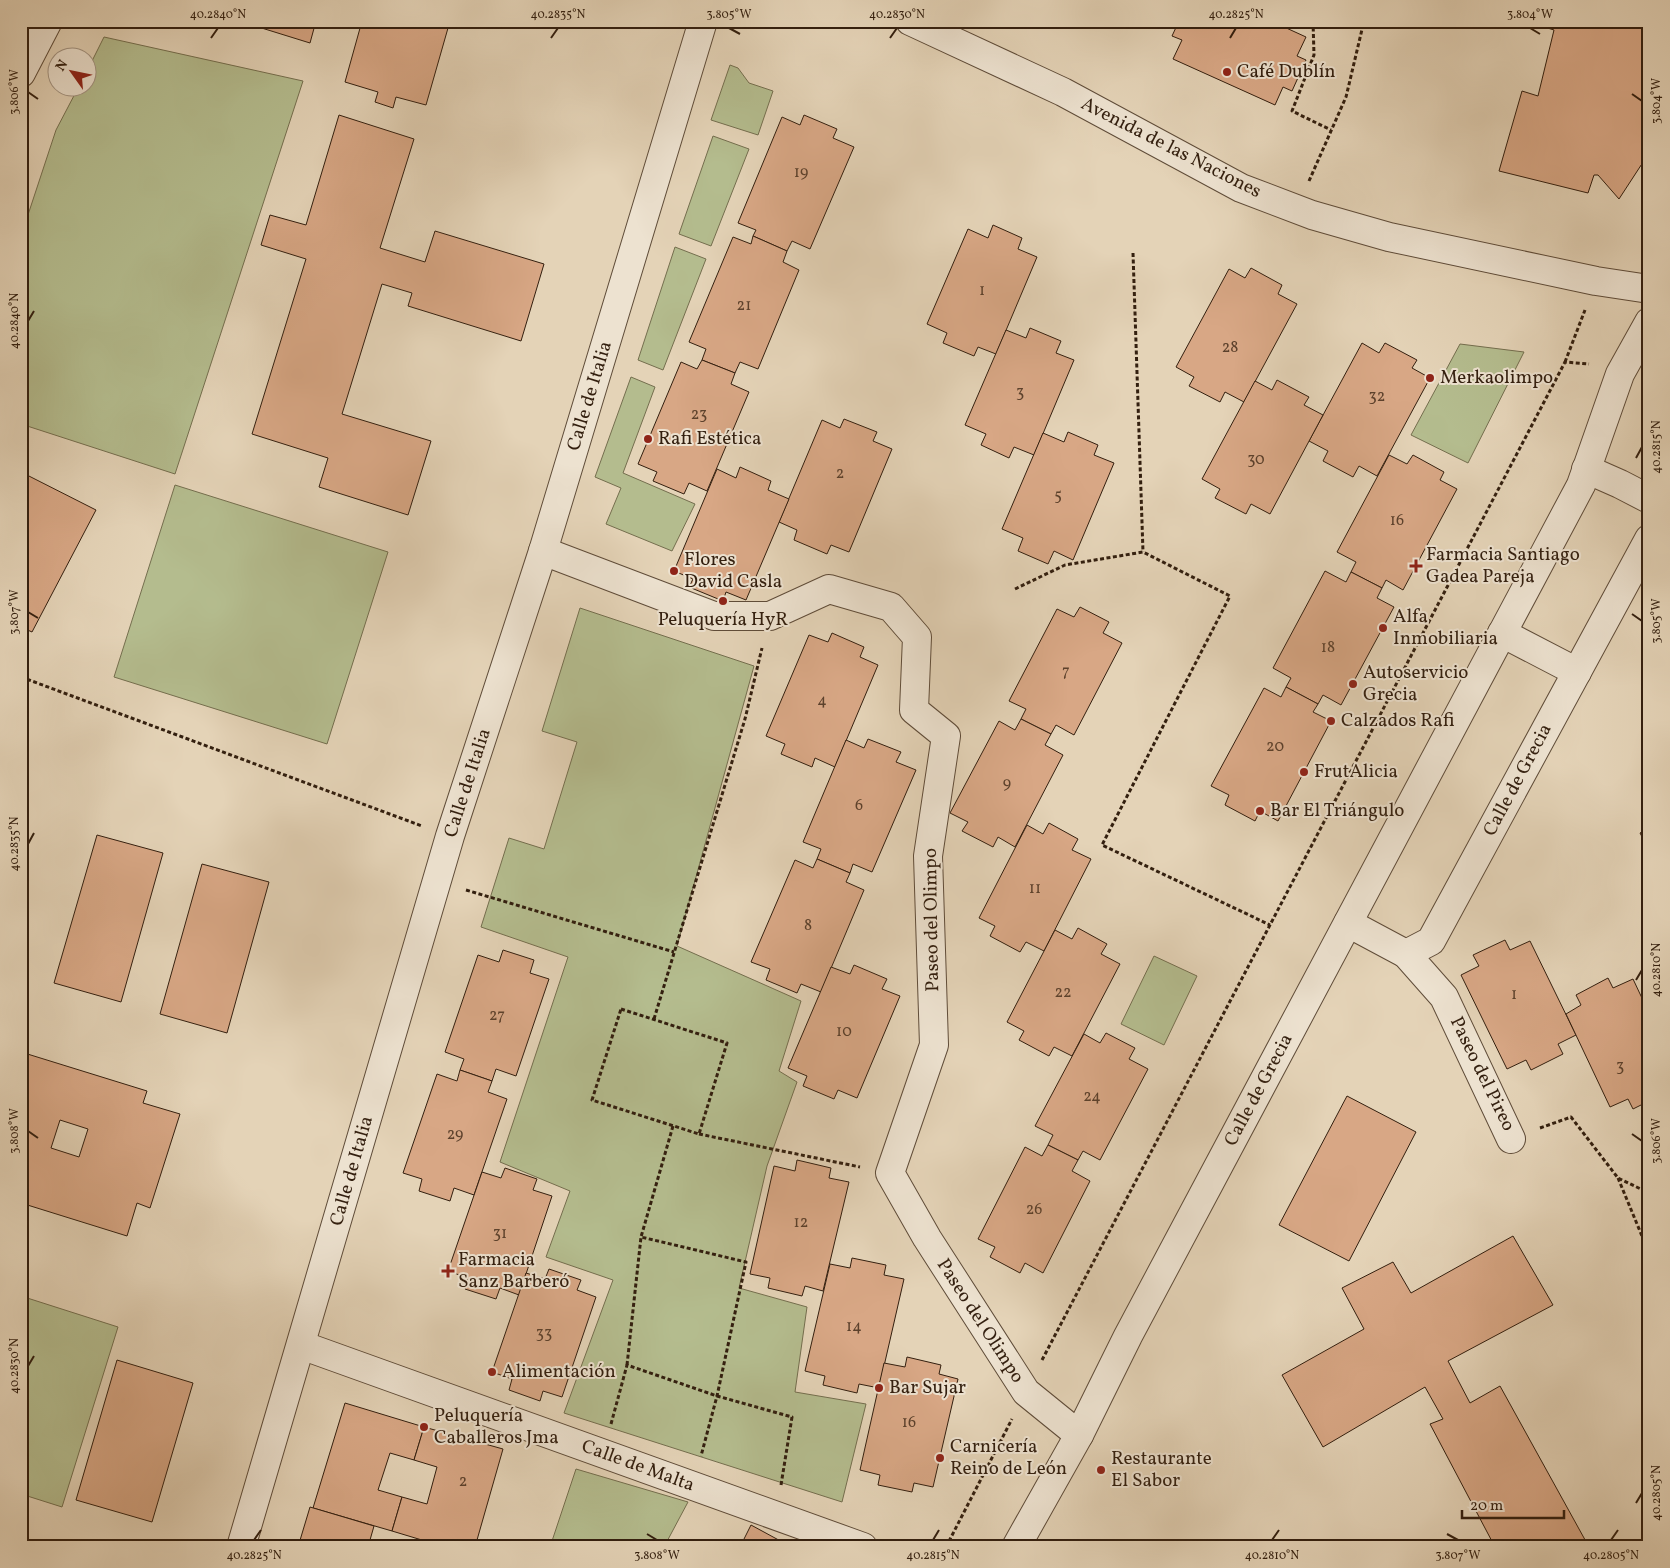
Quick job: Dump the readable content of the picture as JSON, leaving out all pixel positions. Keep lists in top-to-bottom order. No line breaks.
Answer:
{"streets":{"street":["Avenida de las Naciones","Calle de Italia","Calle de Grecia","Paseo del Olimpo","Paseo del Pireo","Calle de Malta"]},"crossings":[["Calle de Italia","Paseo del Olimpo"],["Calle de Italia","Calle de Malta"],["Calle de Grecia","Paseo del Olimpo"],["Calle de Grecia","Paseo del Pireo"]],"places":{"other":["Café Dublín","Merkaolimpo","Rafi Estética","Flores David Casla","Peluquería HyR","Alfa Inmobiliaria","Autoservicio Grecia","Calzados Rafi","FrutAlicia","Bar El Triángulo","Alimentación","Bar Sujar","Peluquería Caballeros Jma","Carnicería Reino de León","Restaurante El Sabor"],"health":["Farmacia Santiago Gadea Pareja","Farmacia Sanz Barberó"]},"house_numbers":["19","1","21","28","3","32","23","30","2","5","16","18","7","4","20","9","6","11","8","22","1","27","10","3","24","29","26","12","31","14","33","16","2"],"scale_bar":"20 m","north":"top left","coordinates":["40.2840°N","40.2835°N","3.805°W","40.2830°N","40.2825°N","3.804°W","3.806°W","40.2815°N","3.807°W","40.2810°N","3.808°W","40.2805°N"]}
